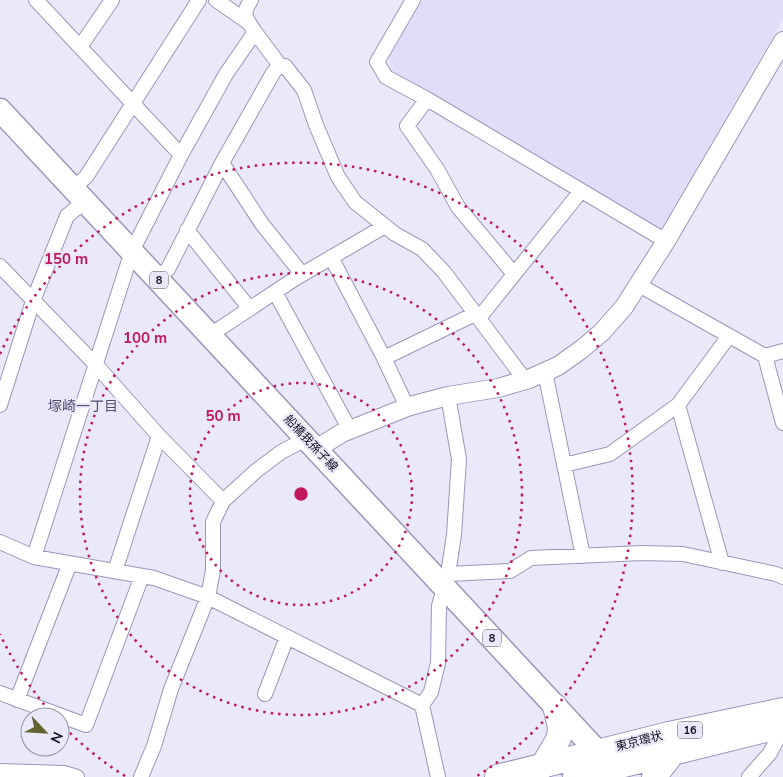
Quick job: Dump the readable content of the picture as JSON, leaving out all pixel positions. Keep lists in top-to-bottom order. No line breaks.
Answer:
{"streets":{"highway":["16","東京環状"],"main road":["8","船橋我孫子線"]},"crossings":[["船橋我孫子線","東京環状"]],"districts":["塚崎一丁目"],"north":"bottom right","rings":["150 m","100 m","50 m"]}
